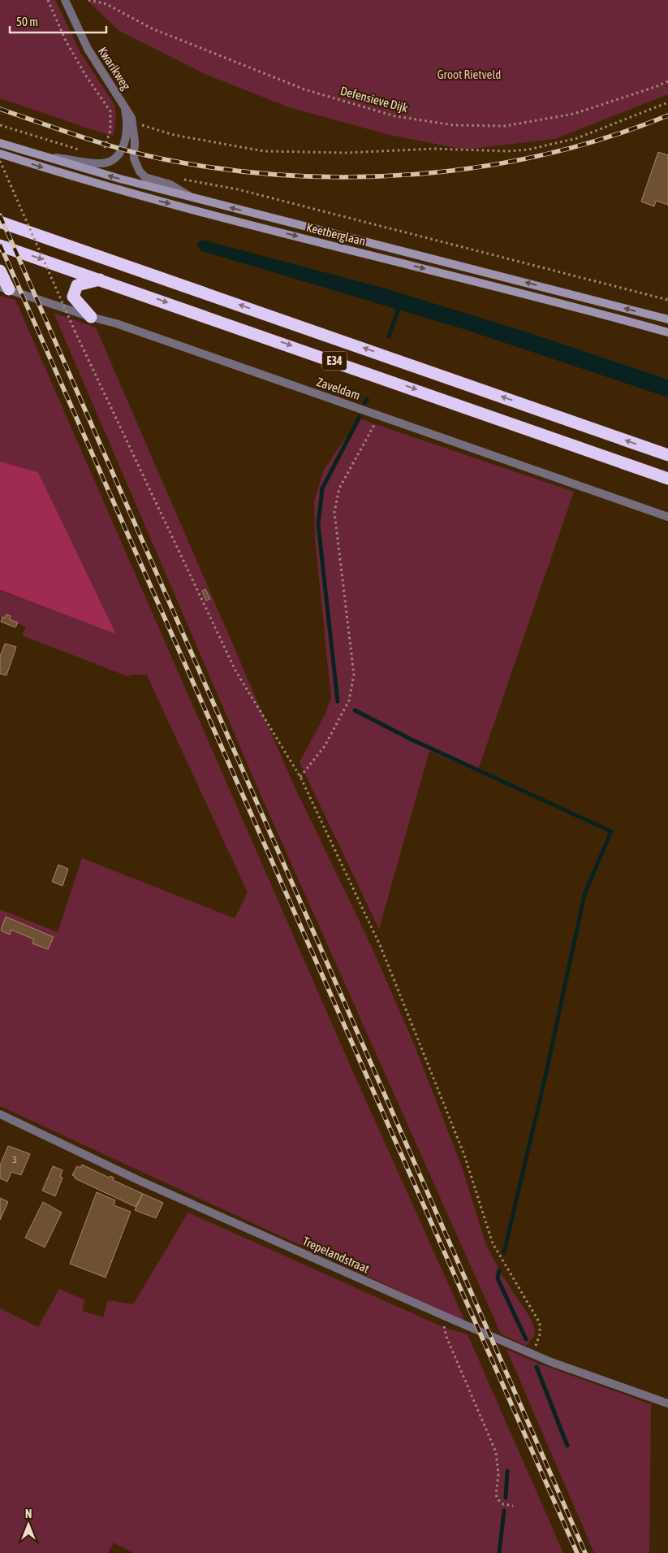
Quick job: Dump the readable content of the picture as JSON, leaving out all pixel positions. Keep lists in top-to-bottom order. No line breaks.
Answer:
{"streets":{"highway":["E34"],"main road":["Keetberglaan"],"street":["Kwarikweg","Zaveldam","Trepelandstraat"],"path":["Defensieve Dijk"]},"crossings":[["Kwarikweg","Keetberglaan"]],"parks":["Groot Rietveld"],"house_numbers":["3"],"scale_bar":"50 m","north":"top"}
